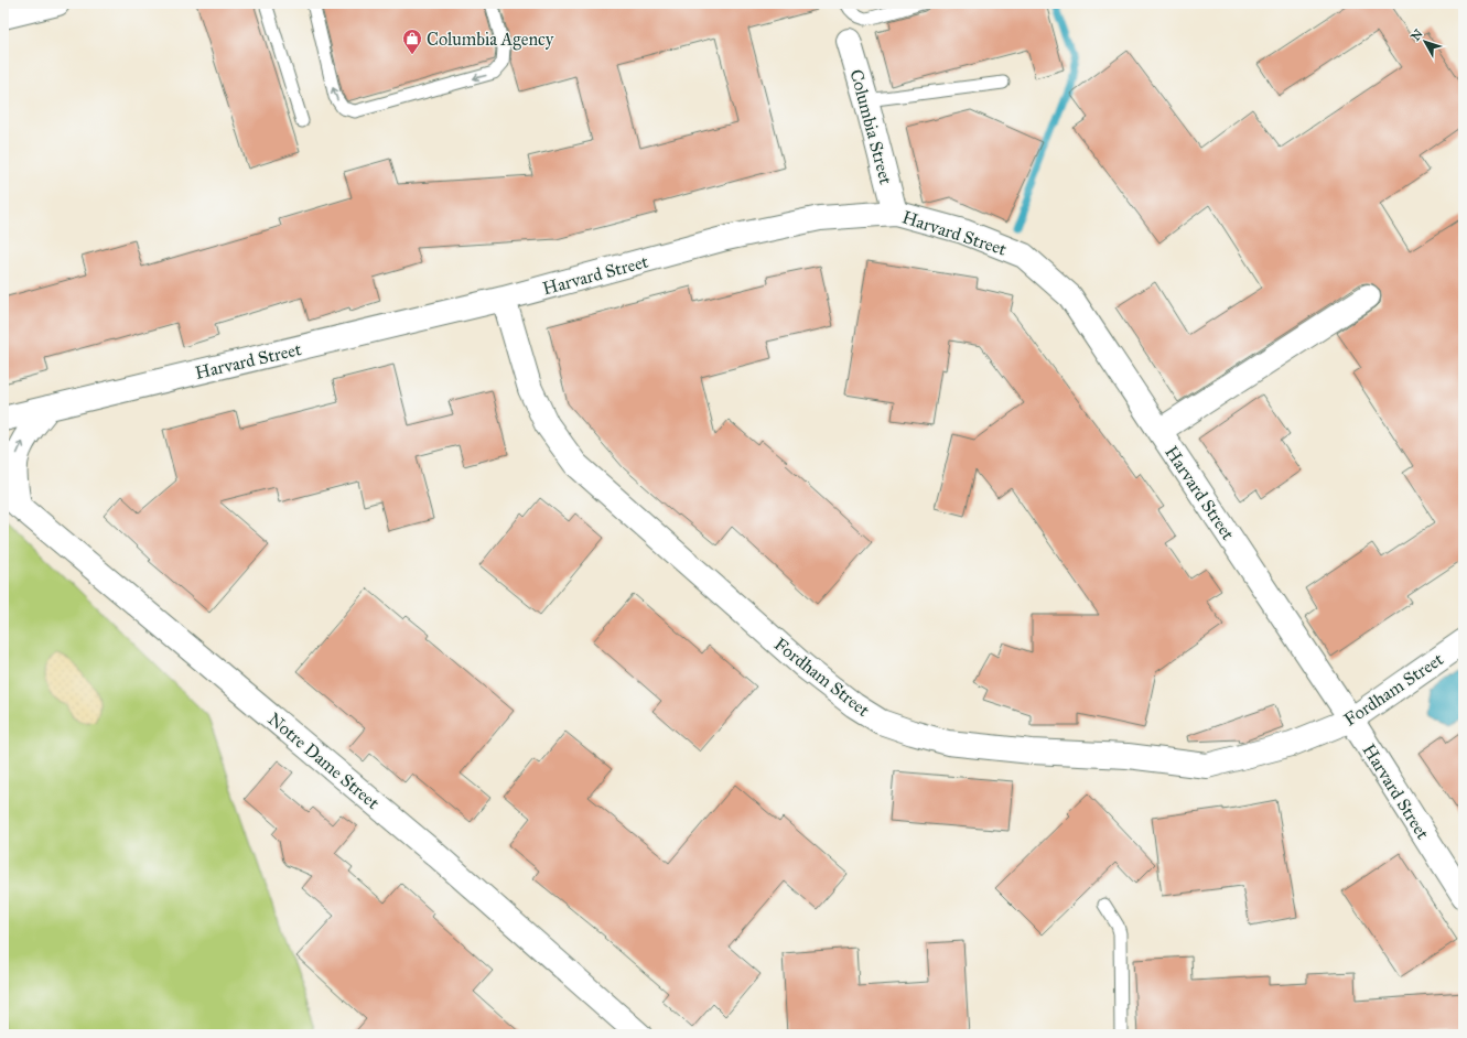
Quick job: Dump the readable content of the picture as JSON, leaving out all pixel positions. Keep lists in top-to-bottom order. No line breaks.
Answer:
{"streets":{"street":["Columbia Street","Harvard Street","Fordham Street","Notre Dame Street"]},"crossings":[["Columbia Street","Harvard Street"],["Harvard Street","Fordham Street"]],"places":{"shop":["Columbia Agency"]},"north":"top left"}
